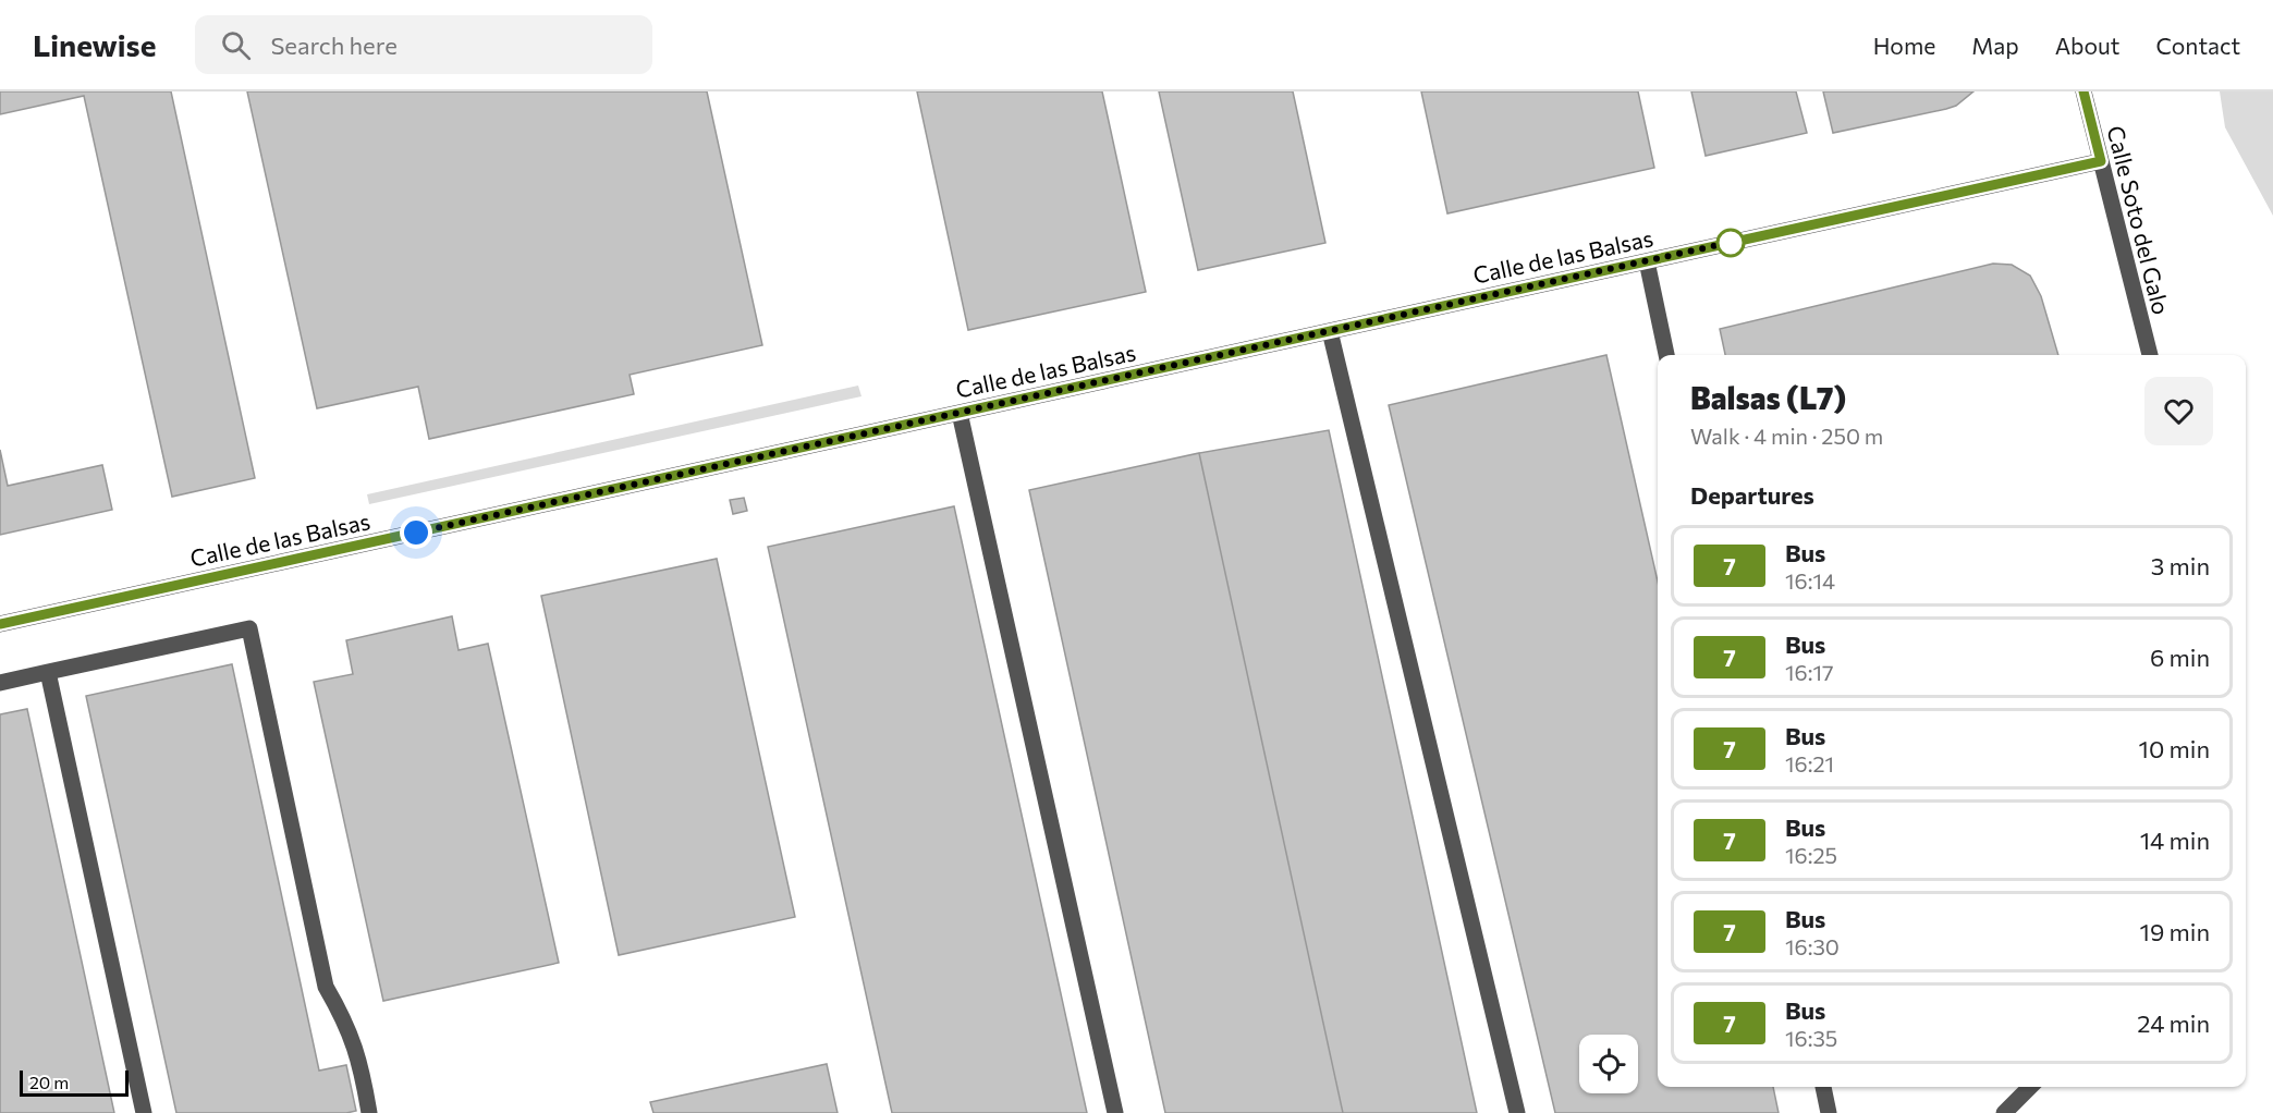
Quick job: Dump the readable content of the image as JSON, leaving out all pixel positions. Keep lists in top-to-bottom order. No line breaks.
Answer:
{"streets":{"street":["Calle Soto del Galo","Calle de las Balsas"]},"crossings":[["Calle Soto del Galo","Calle de las Balsas"]],"lines":["bus line 7"],"scale_bar":"20 m","page":{"header":"Linewise","search":"Search here","nav":["Home","Map","About","Contact"],"heading":[["Balsas (L7)","Walk · 4 min · 250 m"],"Departures"],"list":[{"mark":"7","name":"Bus","note":"16:14","value":"3 min"},{"mark":"7","name":"Bus","note":"16:17","value":"6 min"},{"mark":"7","name":"Bus","note":"16:21","value":"10 min"},{"mark":"7","name":"Bus","note":"16:25","value":"14 min"},{"mark":"7","name":"Bus","note":"16:30","value":"19 min"},{"mark":"7","name":"Bus","note":"16:35","value":"24 min"}],"scale":"20 m"}}
